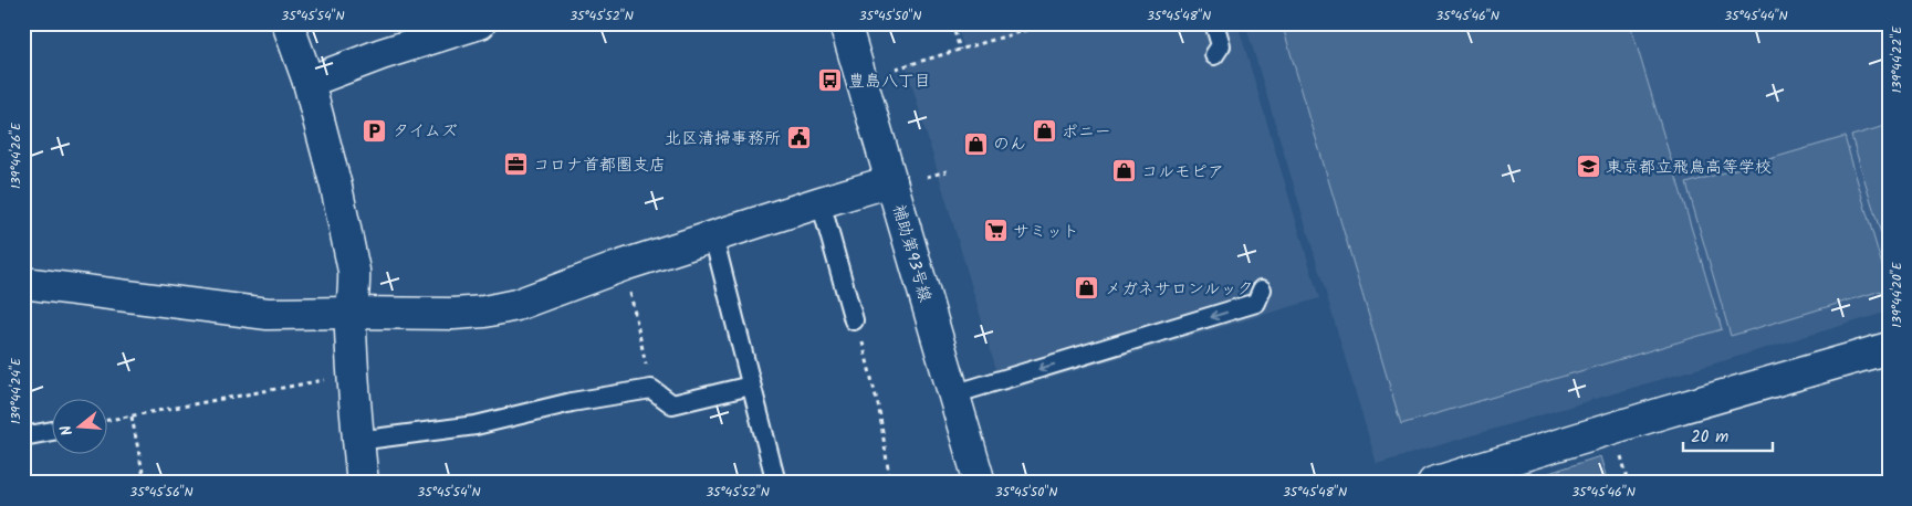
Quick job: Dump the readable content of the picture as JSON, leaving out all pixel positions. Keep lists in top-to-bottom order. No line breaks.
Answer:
{"streets":{"street":["補助第93号線"]},"places":{"bus stop":["豊島八丁目"],"parking":["タイムズ"],"shop":["ポニー","のん","コルモピア","メガネサロンルック"],"public building":["北区清掃事務所"],"office":["コロナ首都圏支店"],"school or university":["東京都立飛鳥高等学校"],"supermarket":["サミット"]},"scale_bar":"20 m","north":"left","coordinates":["35°45'54\"N","35°45'52\"N","35°45'50\"N","35°45'48\"N","35°45'46\"N","35°45'44\"N","139°44'22\"E","139°44'26\"E","139°44'20\"E","139°44'24\"E","35°45'56\"N"]}
